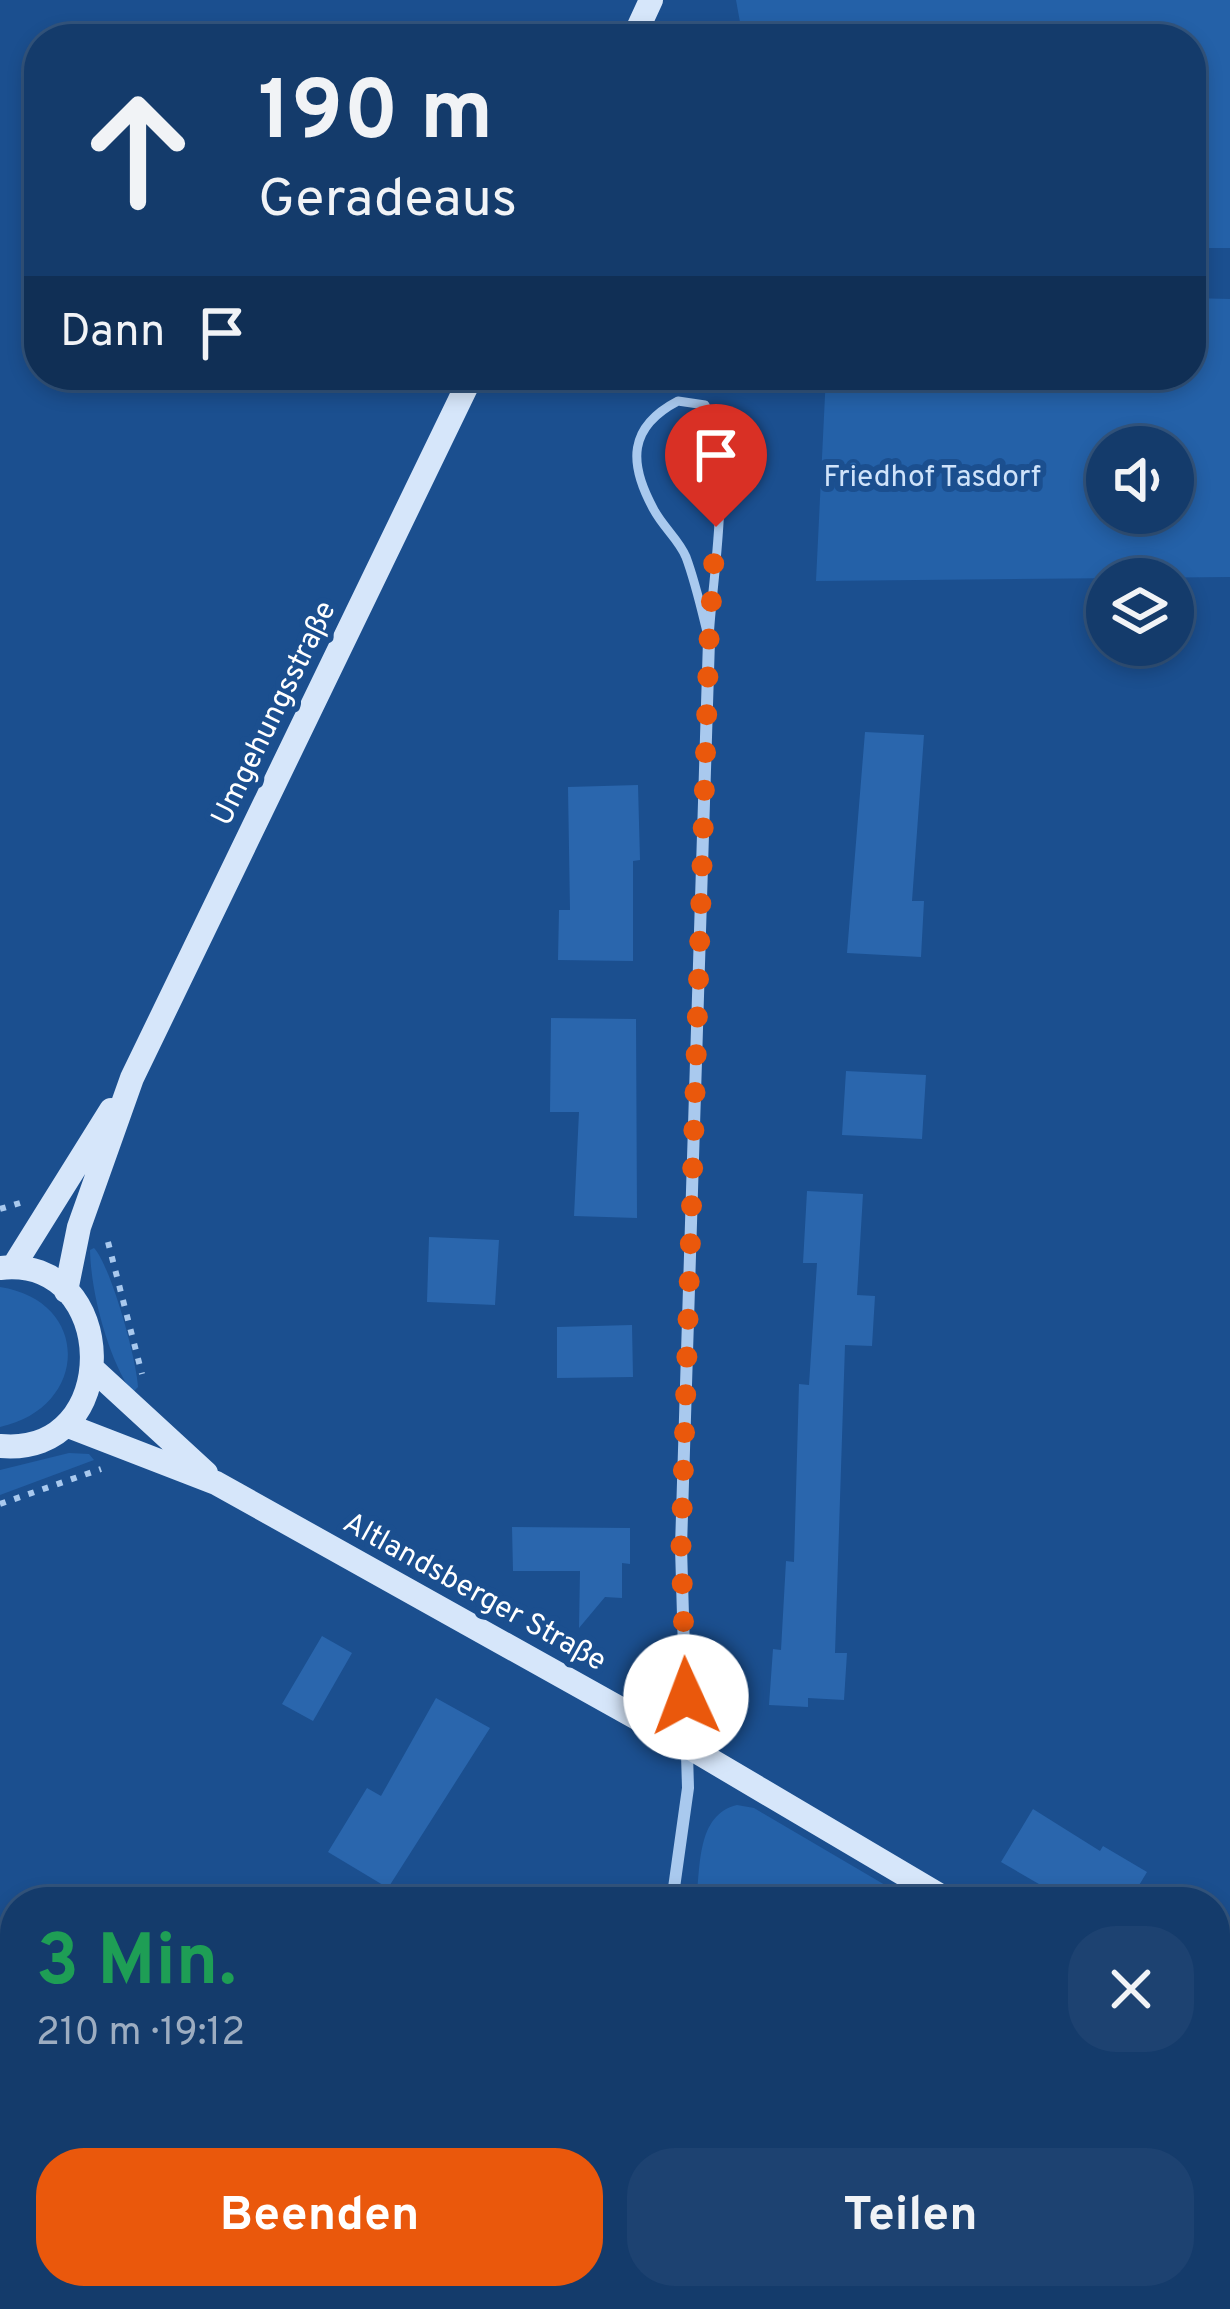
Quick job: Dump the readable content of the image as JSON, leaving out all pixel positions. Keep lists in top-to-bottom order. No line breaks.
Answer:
{"streets":{"main road":["Umgehungsstraße","Altlandsberger Straße"]},"parks":["Friedhof Tasdorf"],"page":{"turn":["190 m","Geradeaus"],"then":"Dann","heading":["3 Min.","210 m · 19:12"],"buttons":["Beenden","Teilen"]}}
